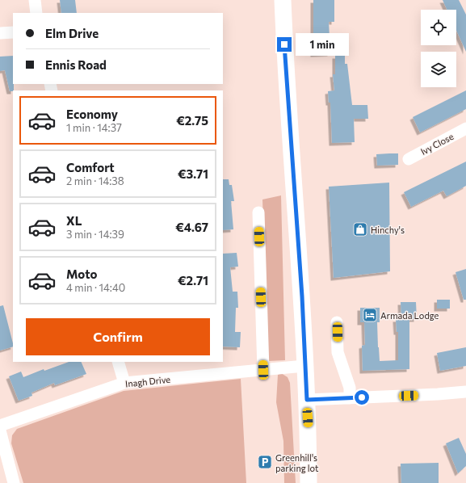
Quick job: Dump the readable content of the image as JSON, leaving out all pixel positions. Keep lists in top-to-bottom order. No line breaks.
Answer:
{"streets":{"street":["Ivy Close","Inagh Drive"]},"places":{"shop":["Hinchy's"],"hotel":["Armada Lodge"],"parking":["Greenhill's parking lot"]},"page":{"banner":["Elm Drive","Ennis Road"],"bubble":"1 min","list":[{"name":"Economy","note":"1 min · 14:37","value":"€2.75"},{"name":"Comfort","note":"2 min · 14:38","value":"€3.71"},{"name":"XL","note":"3 min · 14:39","value":"€4.67"},{"name":"Moto","note":"4 min · 14:40","value":"€2.71"}],"buttons":"Confirm"}}
